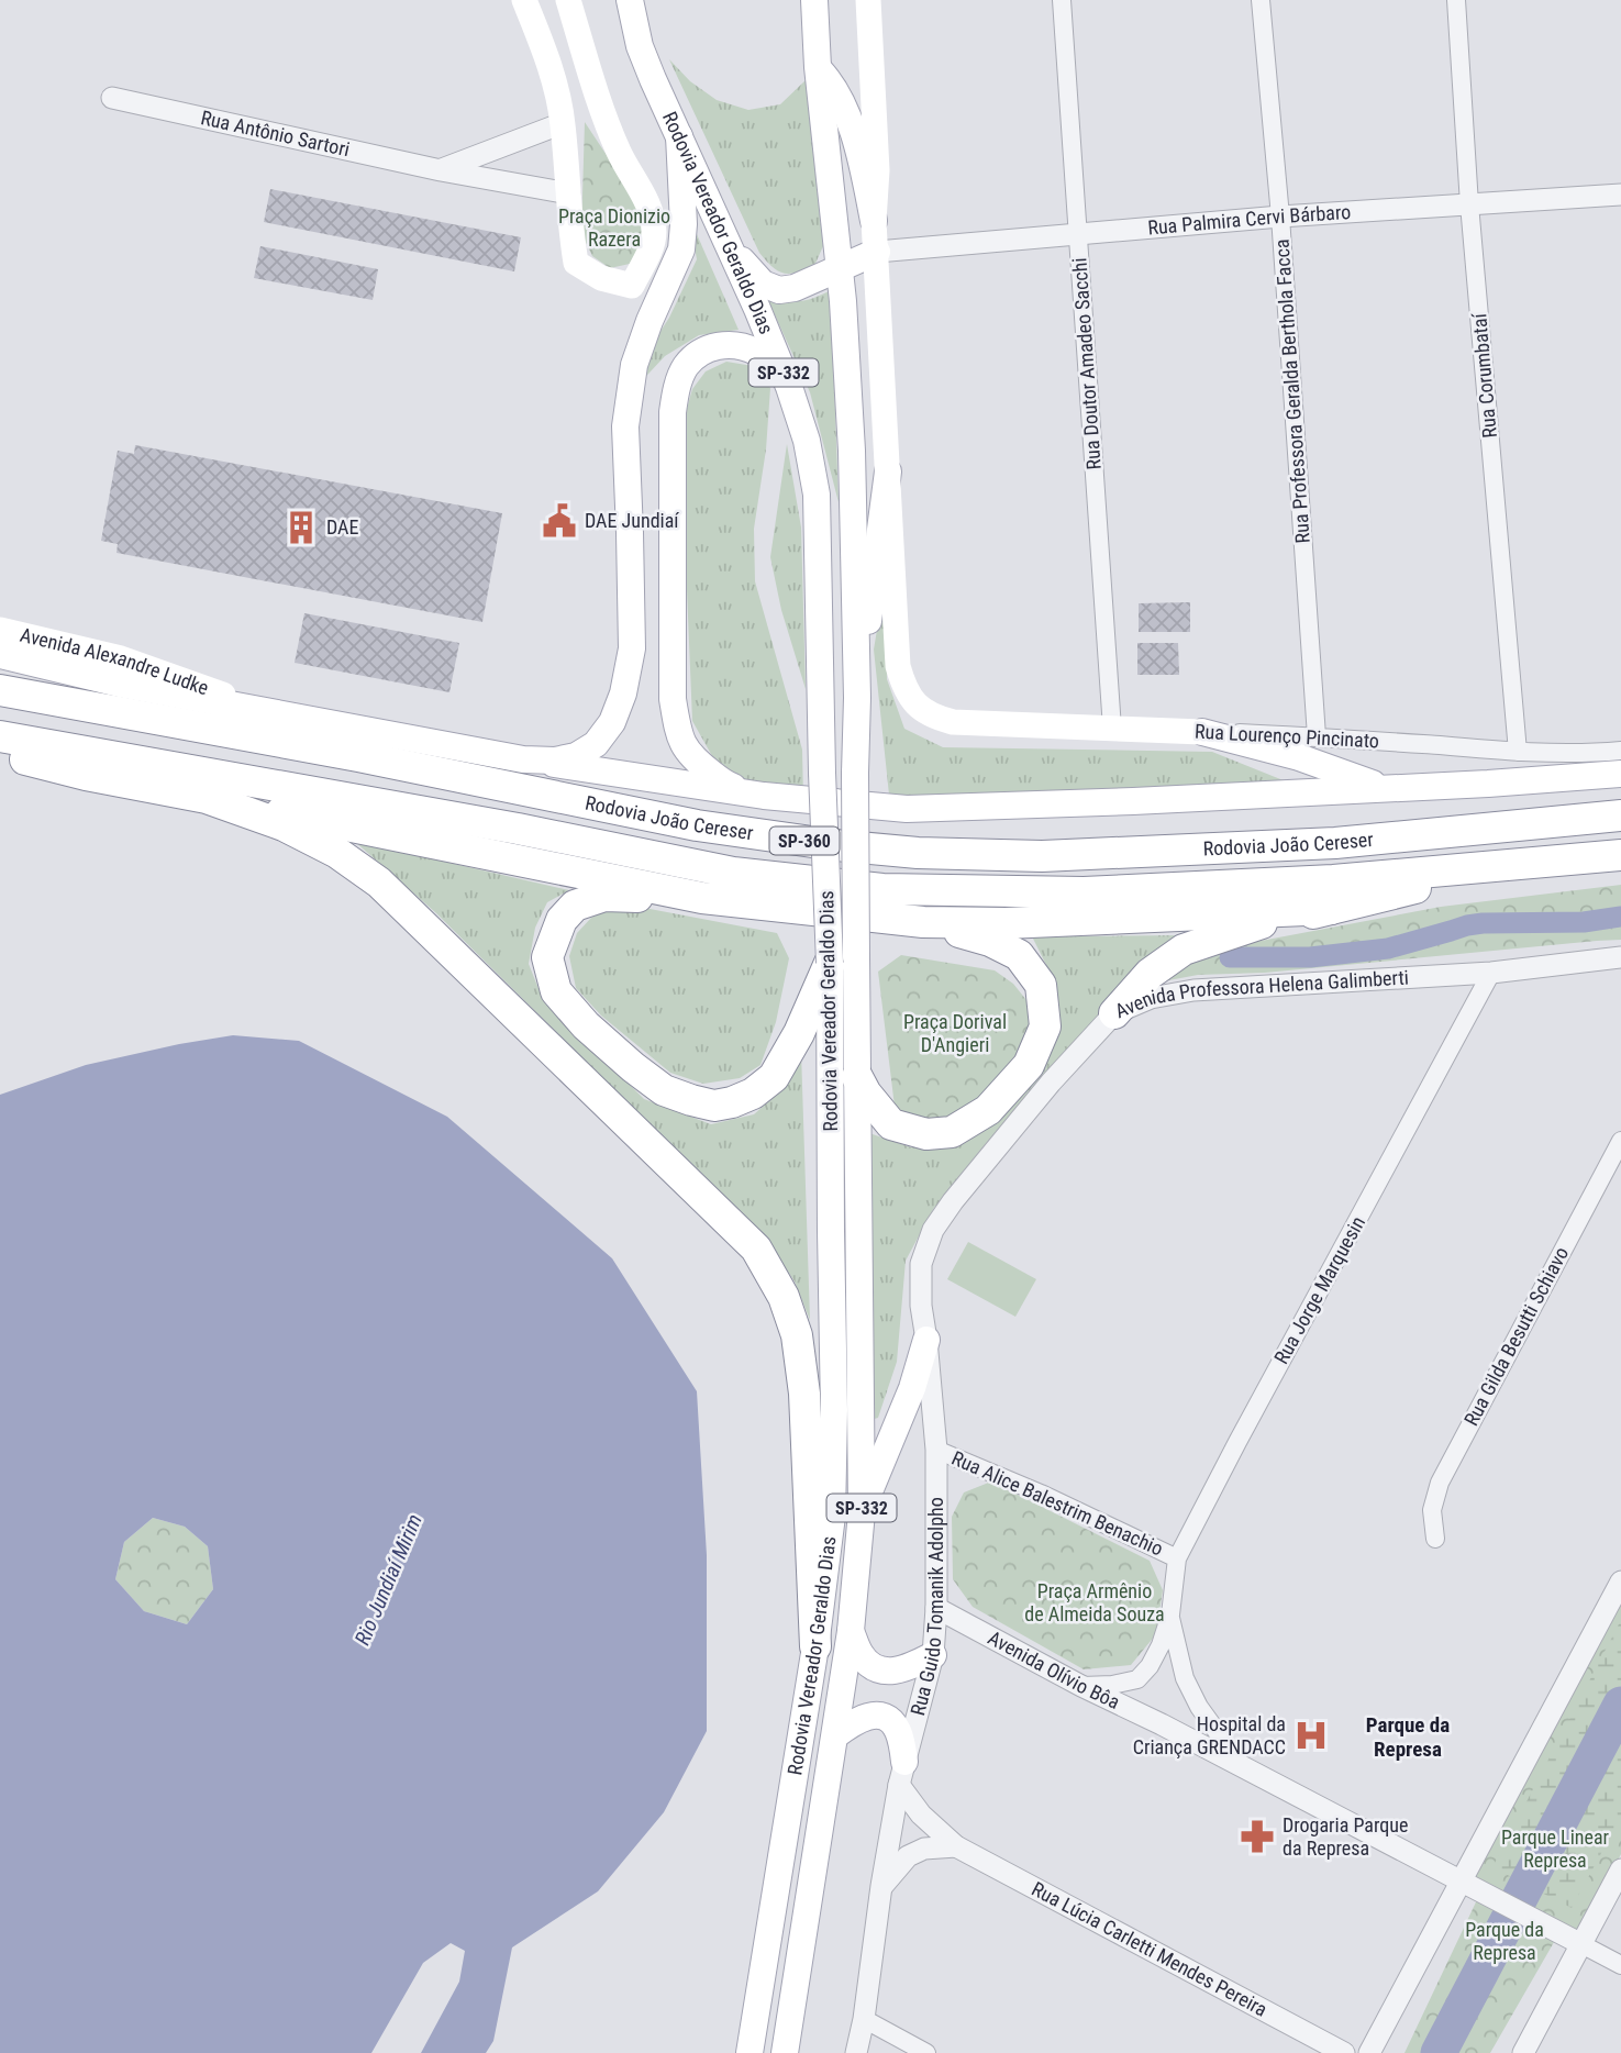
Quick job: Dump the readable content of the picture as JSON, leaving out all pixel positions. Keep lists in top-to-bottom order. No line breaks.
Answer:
{"streets":{"highway":["Rodovia João Cereser","SP-360"],"main road":["Rodovia Vereador Geraldo Dias","SP-332","Avenida Alexandre Ludke","Rua Lourenço Pincinato"],"street":["Rua Antônio Sartori","Rua Palmira Cervi Bárbaro","Rua Doutor Amadeo Sacchi","Rua Corumbataí","Rua Professora Geralda Berthola Facca","Avenida Professora Helena Galimberti","Rua Jorge Marquesin","Rua Gilda Besutti Schiavo","Rua Alice Balestrim Benachio","Rua Guido Tomanik Adolpho","Avenida Olívio Bôa","Rua Lúcia Carletti Mendes Pereira"]},"crossings":[["Rua Palmira Cervi Bárbaro","Rua Doutor Amadeo Sacchi"],["Rua Palmira Cervi Bárbaro","Rua Corumbataí"],["Rua Palmira Cervi Bárbaro","Rua Professora Geralda Berthola Facca"],["Rua Doutor Amadeo Sacchi","Rua Lourenço Pincinato"],["Rua Corumbataí","Rua Lourenço Pincinato"],["Rua Professora Geralda Berthola Facca","Rua Lourenço Pincinato"],["Avenida Professora Helena Galimberti","Rua Jorge Marquesin"],["Avenida Professora Helena Galimberti","Rua Guido Tomanik Adolpho"],["Rua Jorge Marquesin","Rua Alice Balestrim Benachio"],["Rua Jorge Marquesin","Avenida Olívio Bôa"],["Rua Alice Balestrim Benachio","Rua Guido Tomanik Adolpho"],["Rua Guido Tomanik Adolpho","Avenida Olívio Bôa"],["Rua Guido Tomanik Adolpho","Rua Lúcia Carletti Mendes Pereira"]],"districts":["Parque da Represa"],"water":["Rio Jundiaí Mirim"],"parks":["Praça Dionizio Razera","Praça Dorival D'Angieri","Praça Armênio de Almeida Souza","Parque Linear Represa","Parque da Represa"],"places":{"public building":["DAE Jundiaí"],"building":["DAE"],"hospital":["Hospital da Criança GRENDACC"],"pharmacy":["Drogaria Parque da Represa"]}}
